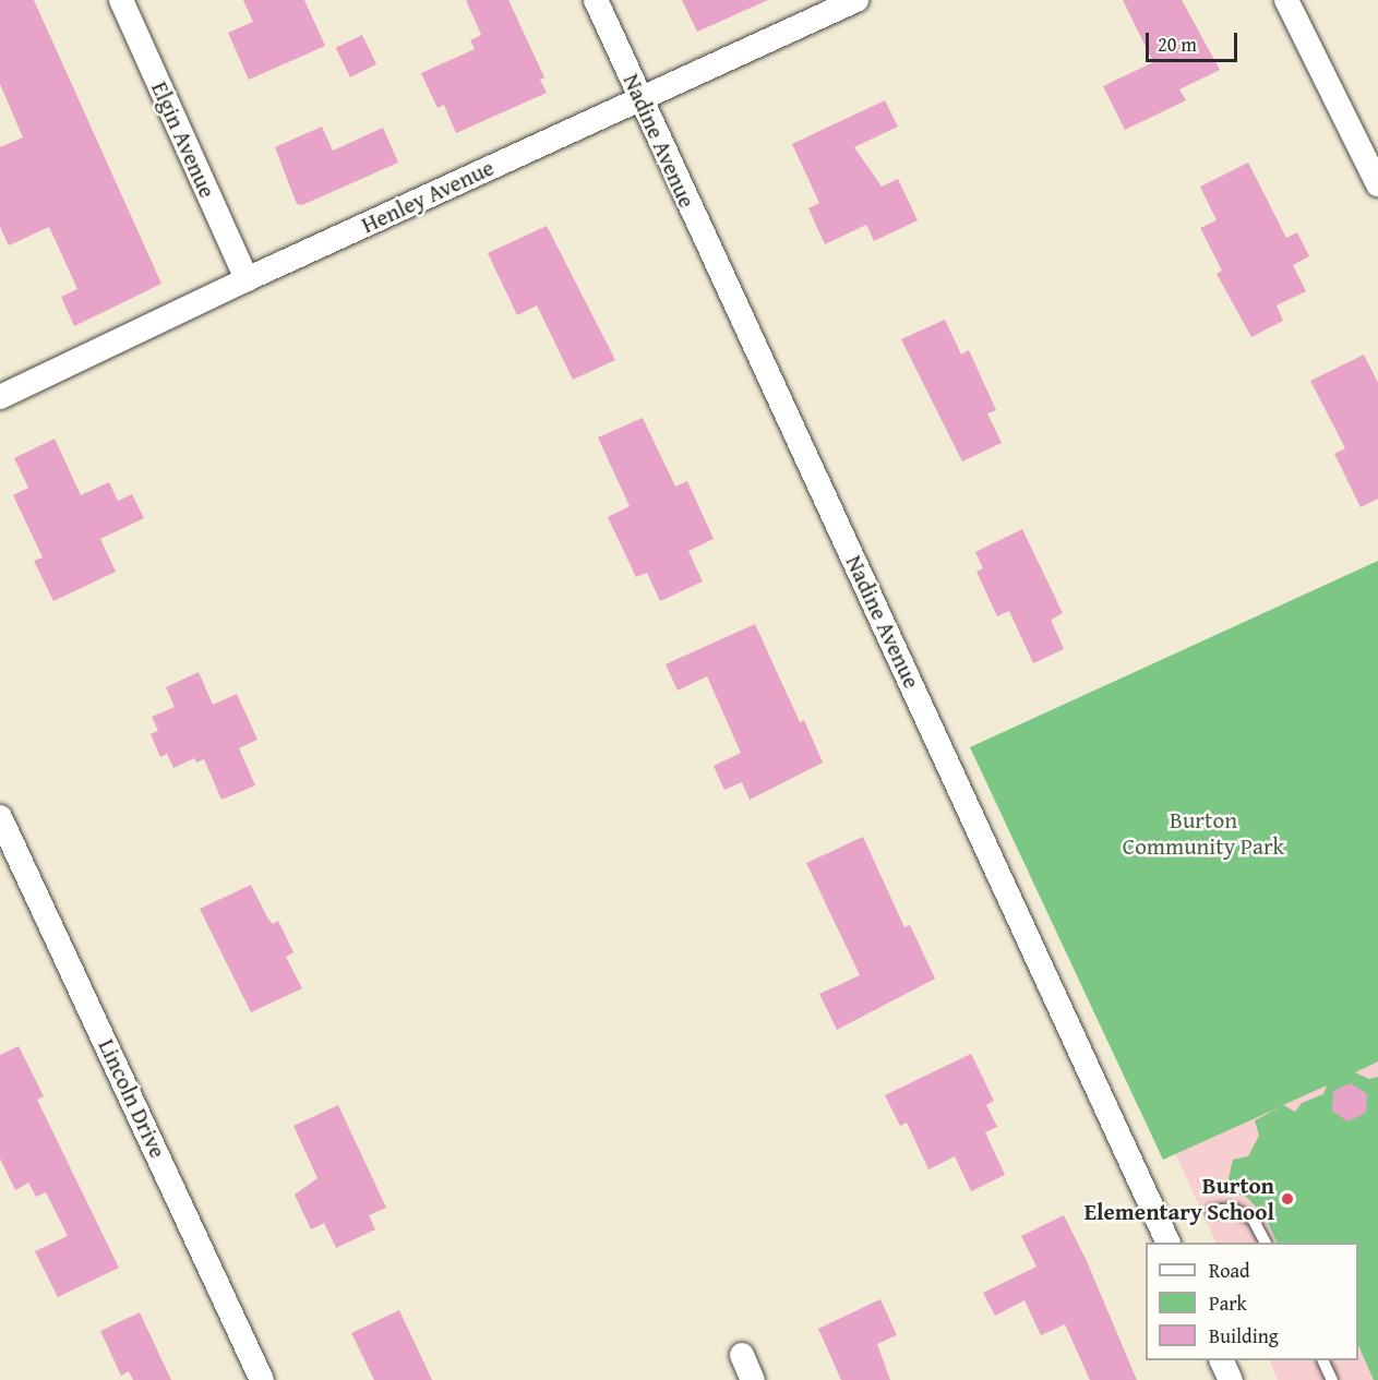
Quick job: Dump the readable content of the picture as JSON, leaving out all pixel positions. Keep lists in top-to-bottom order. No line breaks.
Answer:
{"streets":{"street":["Elgin Avenue","Nadine Avenue","Henley Avenue","Lincoln Drive"]},"crossings":[["Elgin Avenue","Henley Avenue"],["Nadine Avenue","Henley Avenue"]],"parks":["Burton Community Park"],"places":["Burton Elementary School"],"legend":["Road","Park","Building"],"scale_bar":"20 m"}
